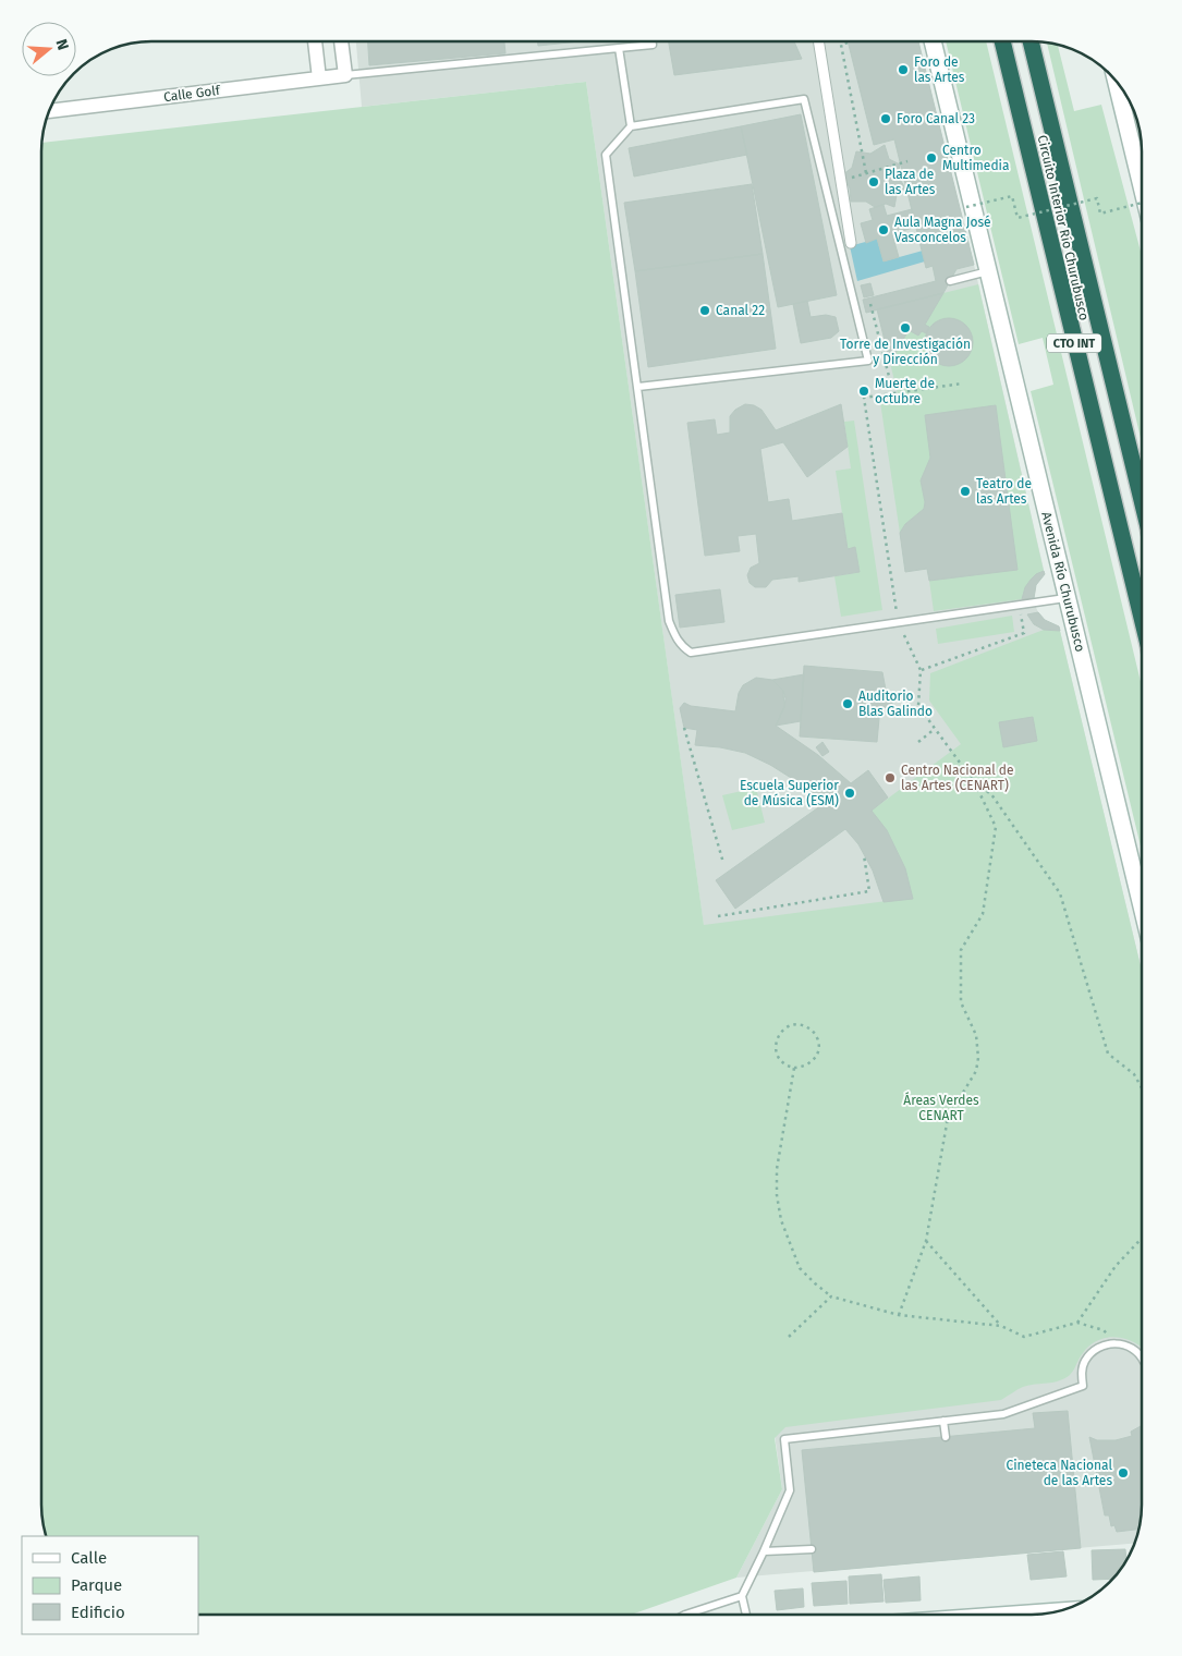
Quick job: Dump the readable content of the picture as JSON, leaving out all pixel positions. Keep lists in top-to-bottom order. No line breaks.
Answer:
{"streets":{"highway":["Circuito Interior Río Churubusco","CTO INT"],"main road":["Avenida Río Churubusco"],"street":["Calle Golf"]},"parks":["Áreas Verdes CENART"],"places":["Foro de las Artes","Foro Canal 23","Centro Multimedia","Plaza de las Artes","Aula Magna José Vasconcelos","Canal 22","Torre de Investigación y Dirección","Muerte de octubre","Teatro de las Artes","Auditorio Blas Galindo","Centro Nacional de las Artes (CENART)","Escuela Superior de Música (ESM)","Cineteca Nacional de las Artes"],"legend":["Calle","Parque","Edificio"],"north":"right"}
